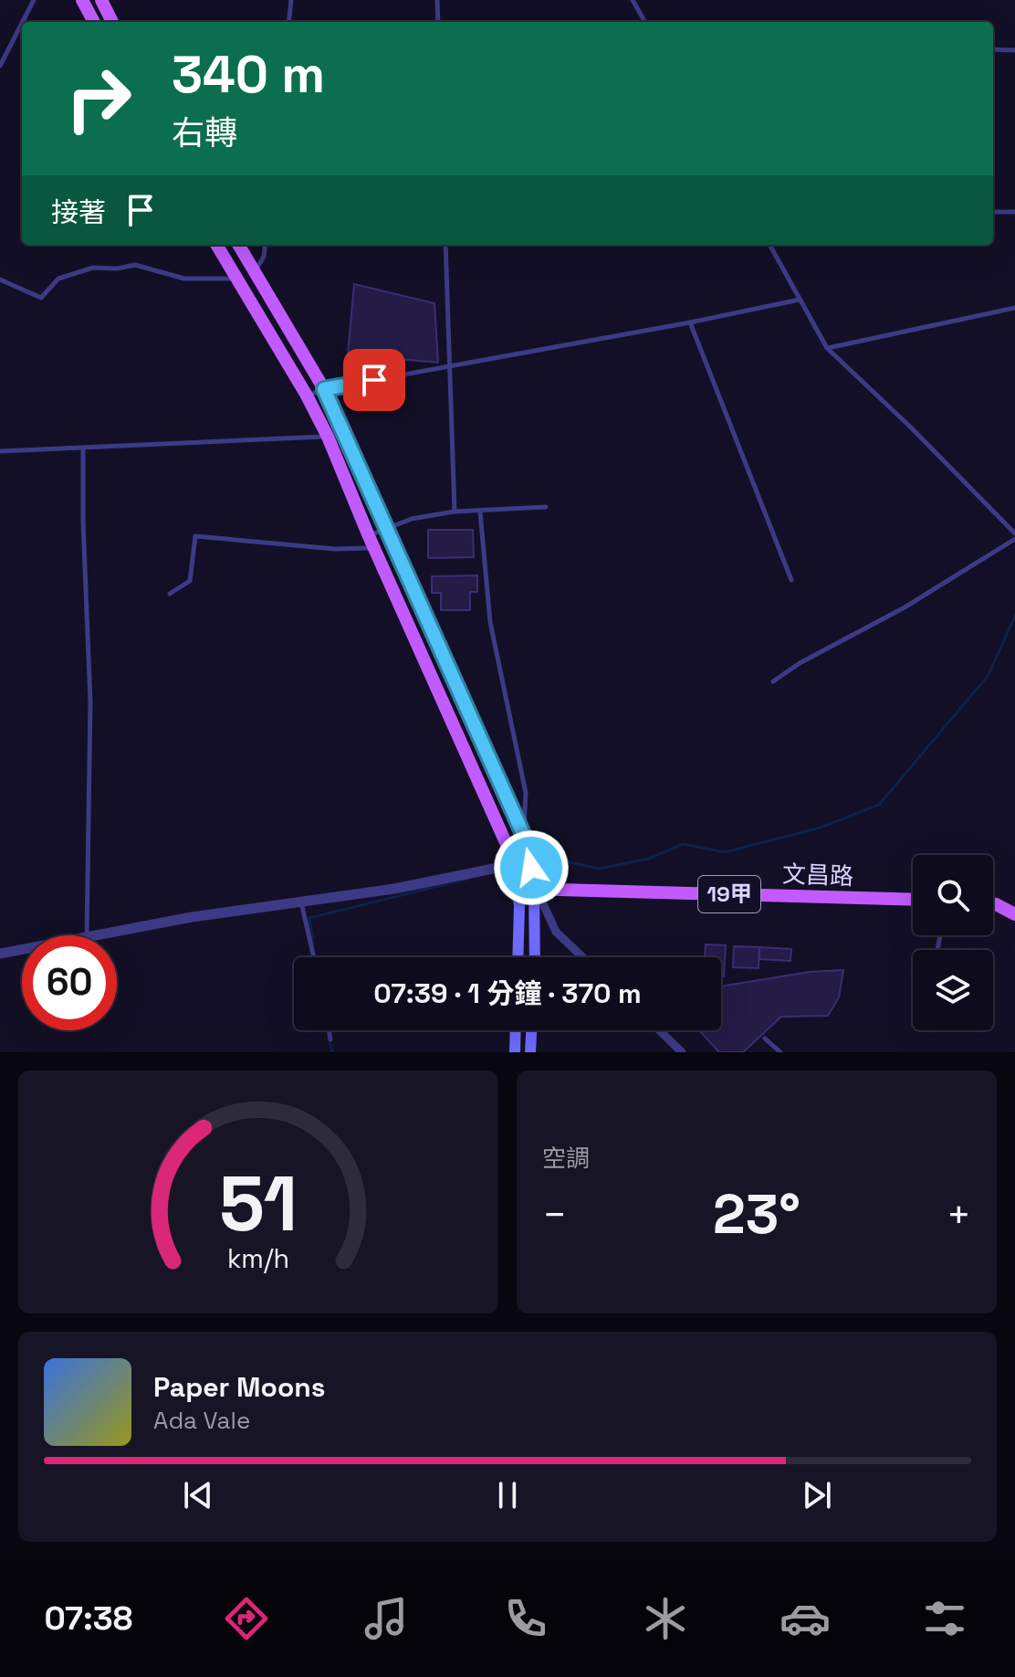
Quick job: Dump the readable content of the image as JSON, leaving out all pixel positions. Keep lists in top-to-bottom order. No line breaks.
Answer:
{"streets":{"main road":["文昌路","19甲"]},"page":{"turn":["340 m","右轉"],"then":"接著","limit":"60","trip":"07:39 · 1 分鐘 · 370 m","tile":"空調","heat":["−","23°","+"],"song":["Paper Moons","Ada Vale"],"tabs":"07:38","gauge":["51","km/h"]}}
